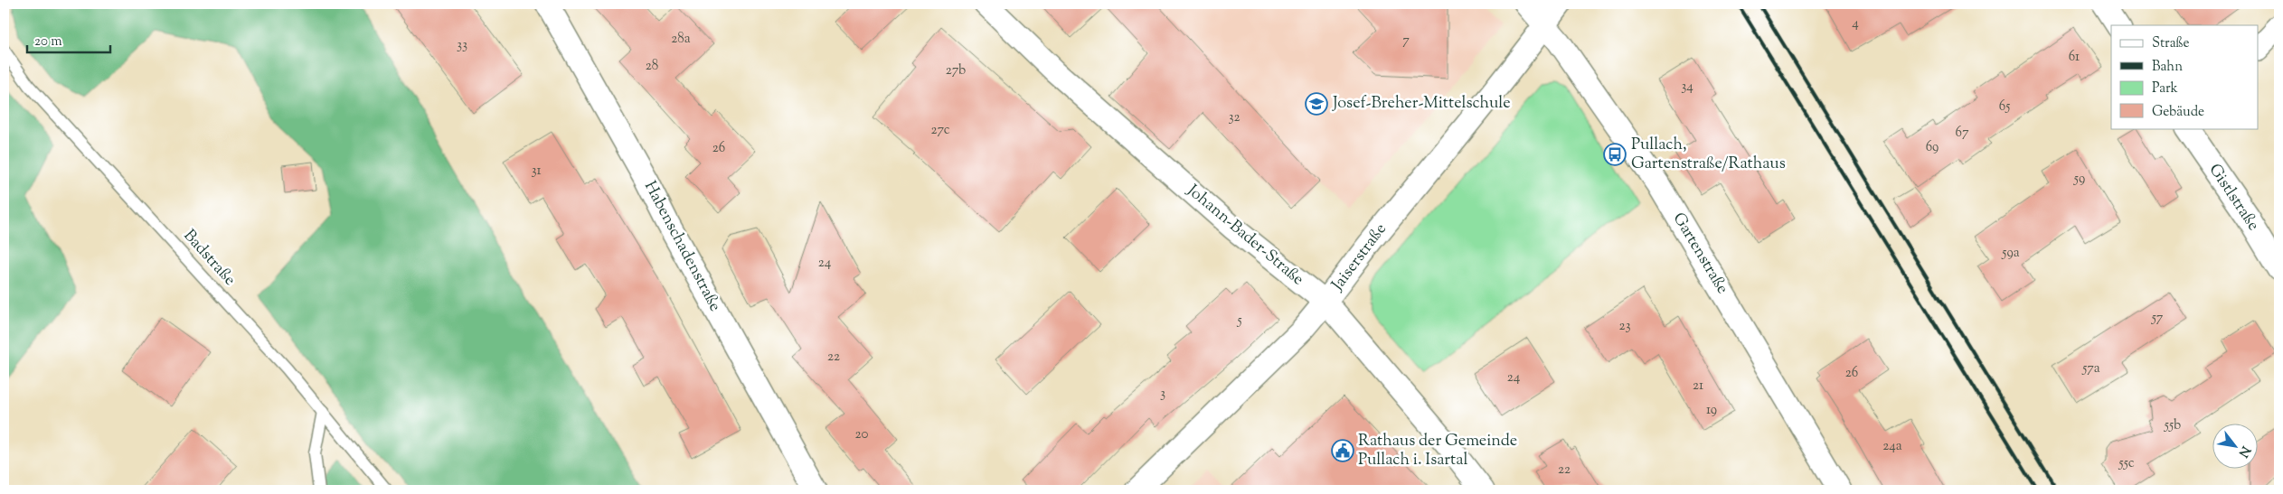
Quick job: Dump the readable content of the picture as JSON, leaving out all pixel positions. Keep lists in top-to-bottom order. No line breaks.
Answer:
{"streets":{"street":["Gistlstraße","Johann-Bader-Straße","Habenschadenstraße","Gartenstraße","Jaiserstraße"],"lane":["Badstraße"]},"crossings":[["Johann-Bader-Straße","Jaiserstraße"],["Gartenstraße","Jaiserstraße"]],"places":{"school or university":["Josef-Breher-Mittelschule"],"bus stop":["Pullach, Gartenstraße/Rathaus"],"public building":["Rathaus der Gemeinde Pullach i. Isartal"]},"house_numbers":["4","28a","7","33","61","28","27b","34","65","32","27c","67","69","26","31","59","59a","24","57","5","23","22","57a","26","24","21","3","19","55b","20","24a","55c","22"],"legend":["Straße","Bahn","Park","Gebäude"],"scale_bar":"20 m","north":"bottom right"}
